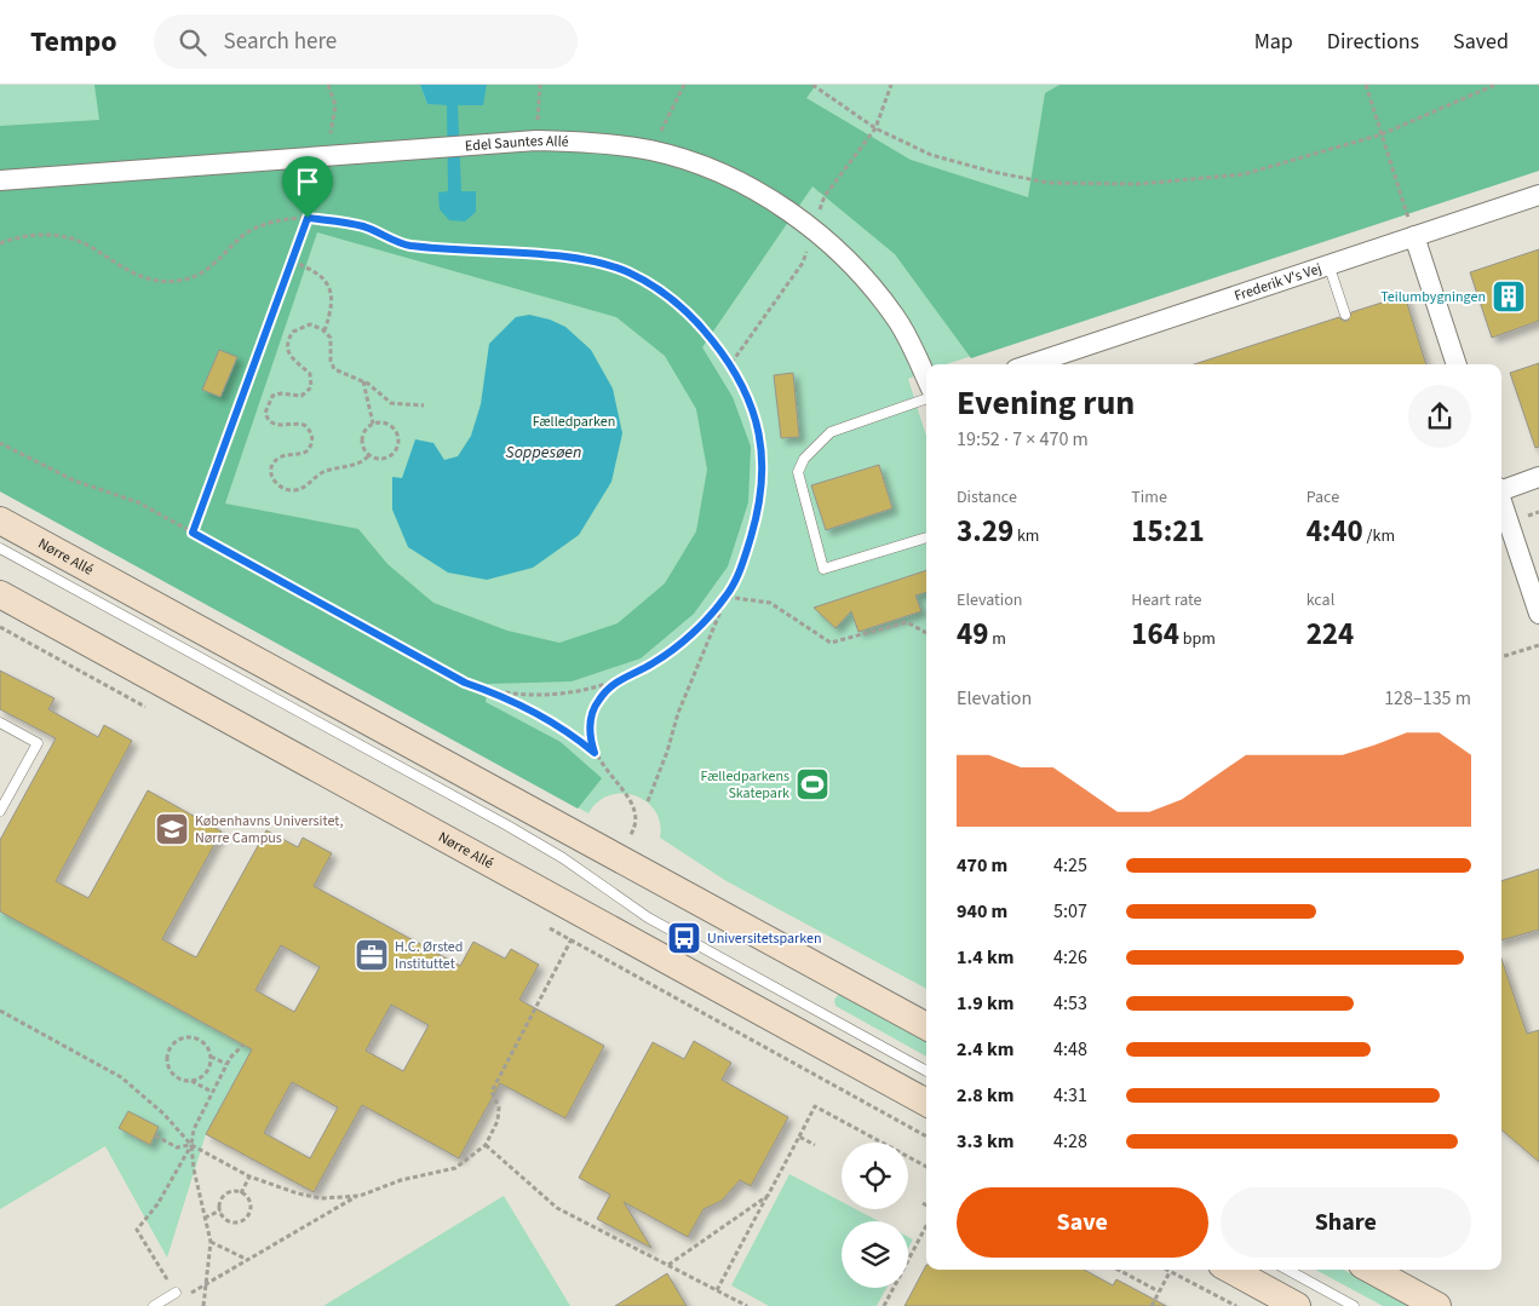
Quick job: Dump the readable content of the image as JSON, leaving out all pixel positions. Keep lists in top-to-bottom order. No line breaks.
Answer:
{"streets":{"street":["Edel Sauntes Allé","Frederik V's Vej","Nørre Allé"]},"water":["Soppesøen"],"parks":["Fælledparken"],"places":{"building":["Teilumbygningen"],"sports":["Fælledparkens Skatepark"],"school or university":["Københavns Universitet, Nørre Campus"],"bus stop":["Universitetsparken"],"office":["H.C. Ørsted Instituttet"]},"page":{"header":"Tempo","search":"Search here","nav":["Map","Directions","Saved"],"heading":["Evening run","19:52 · 7 × 470 m"],"stats":[["Distance","3.29 km"],["Time","15:21"],["Pace","4:40 /km"],["Elevation","49 m"],["Heart rate","164 bpm"],["kcal","224"]],"chart":["Elevation","128–135 m"],"list":[{"name":"470 m","note":"4:25"},{"name":"940 m","note":"5:07"},{"name":"1.4 km","note":"4:26"},{"name":"1.9 km","note":"4:53"},{"name":"2.4 km","note":"4:48"},{"name":"2.8 km","note":"4:31"},{"name":"3.3 km","note":"4:28"}],"buttons":["Save","Share"]}}
